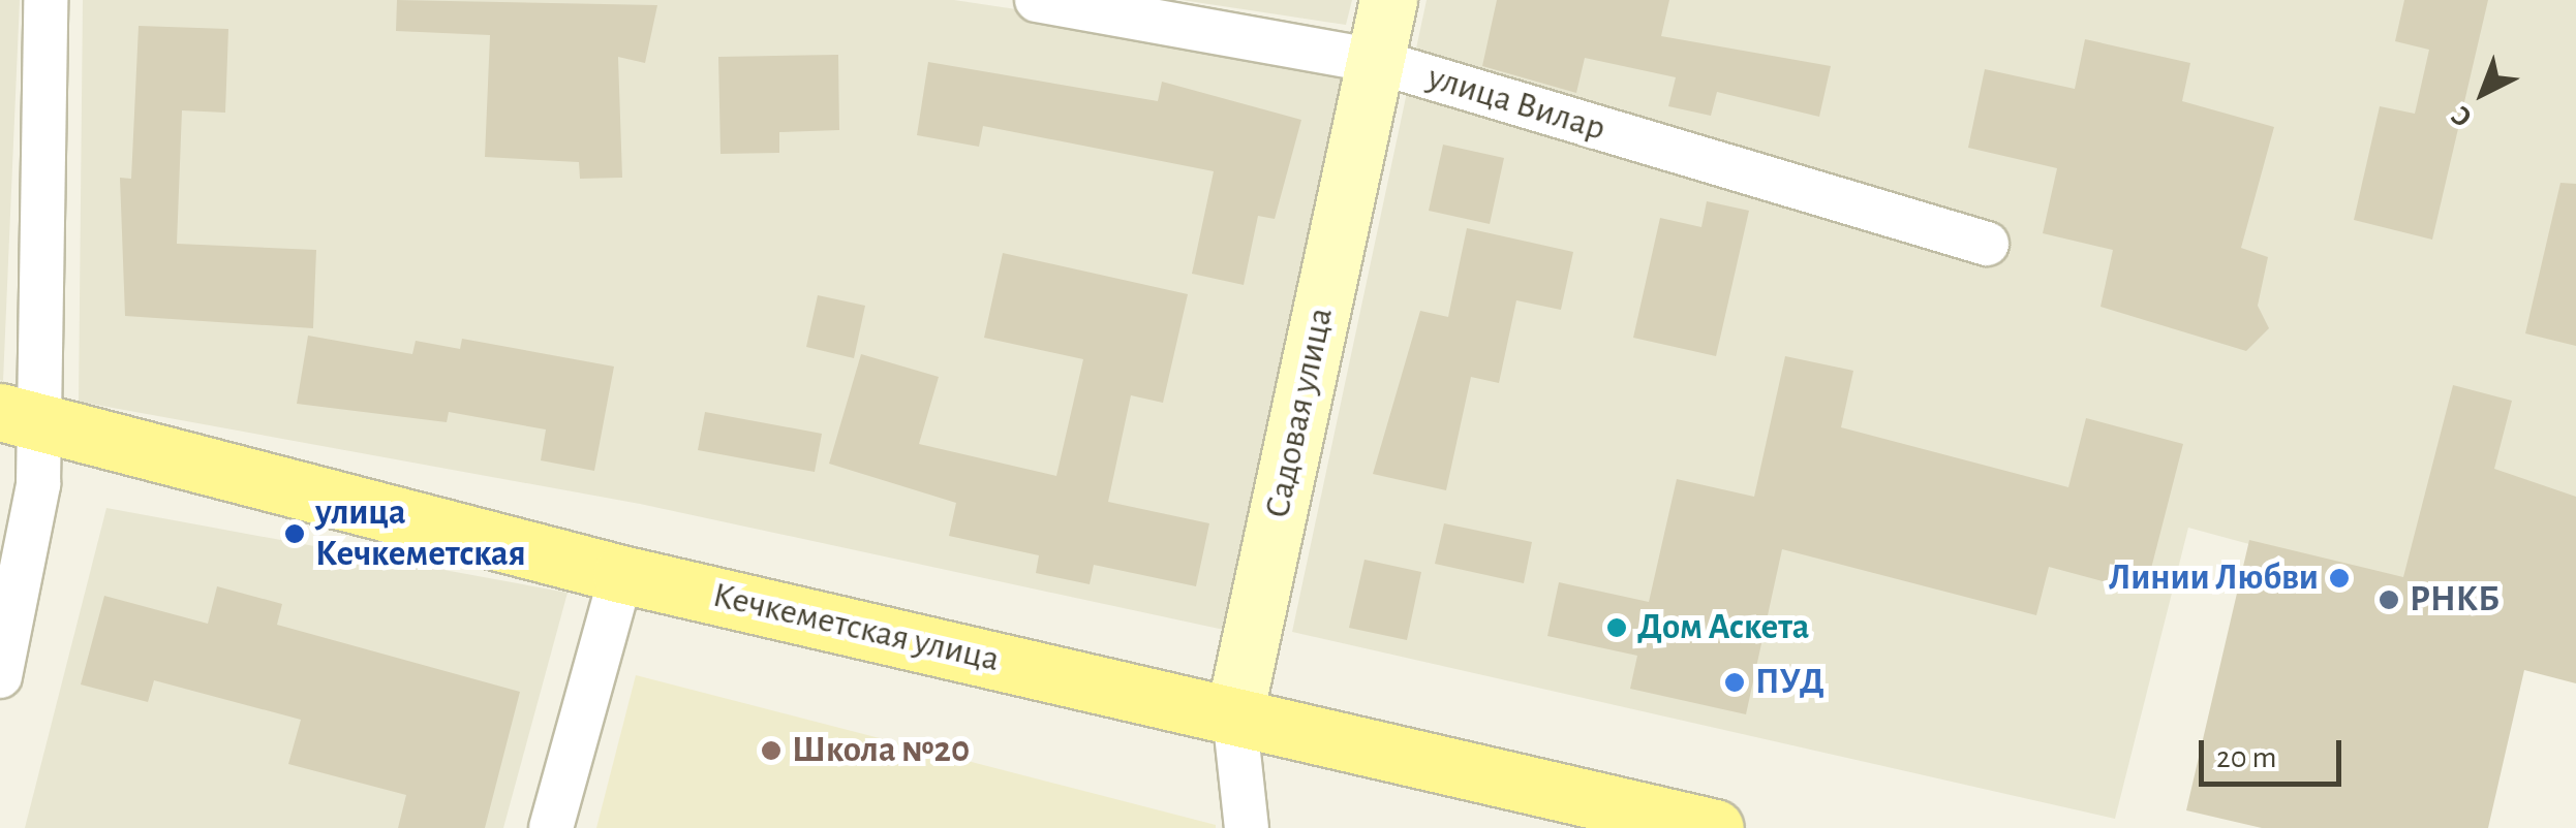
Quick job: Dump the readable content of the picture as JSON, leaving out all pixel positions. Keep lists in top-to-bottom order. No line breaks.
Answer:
{"streets":{"main road":["Садовая улица","Кечкеметская улица"],"street":["улица Вилар"]},"crossings":[["улица Вилар","Садовая улица"],["Садовая улица","Кечкеметская улица"]],"places":["улица Кечкеметская","Линии Любви","РНКБ","Дом Аскета","ПУД","Школа №20"],"scale_bar":"20 m","north":"bottom left"}
